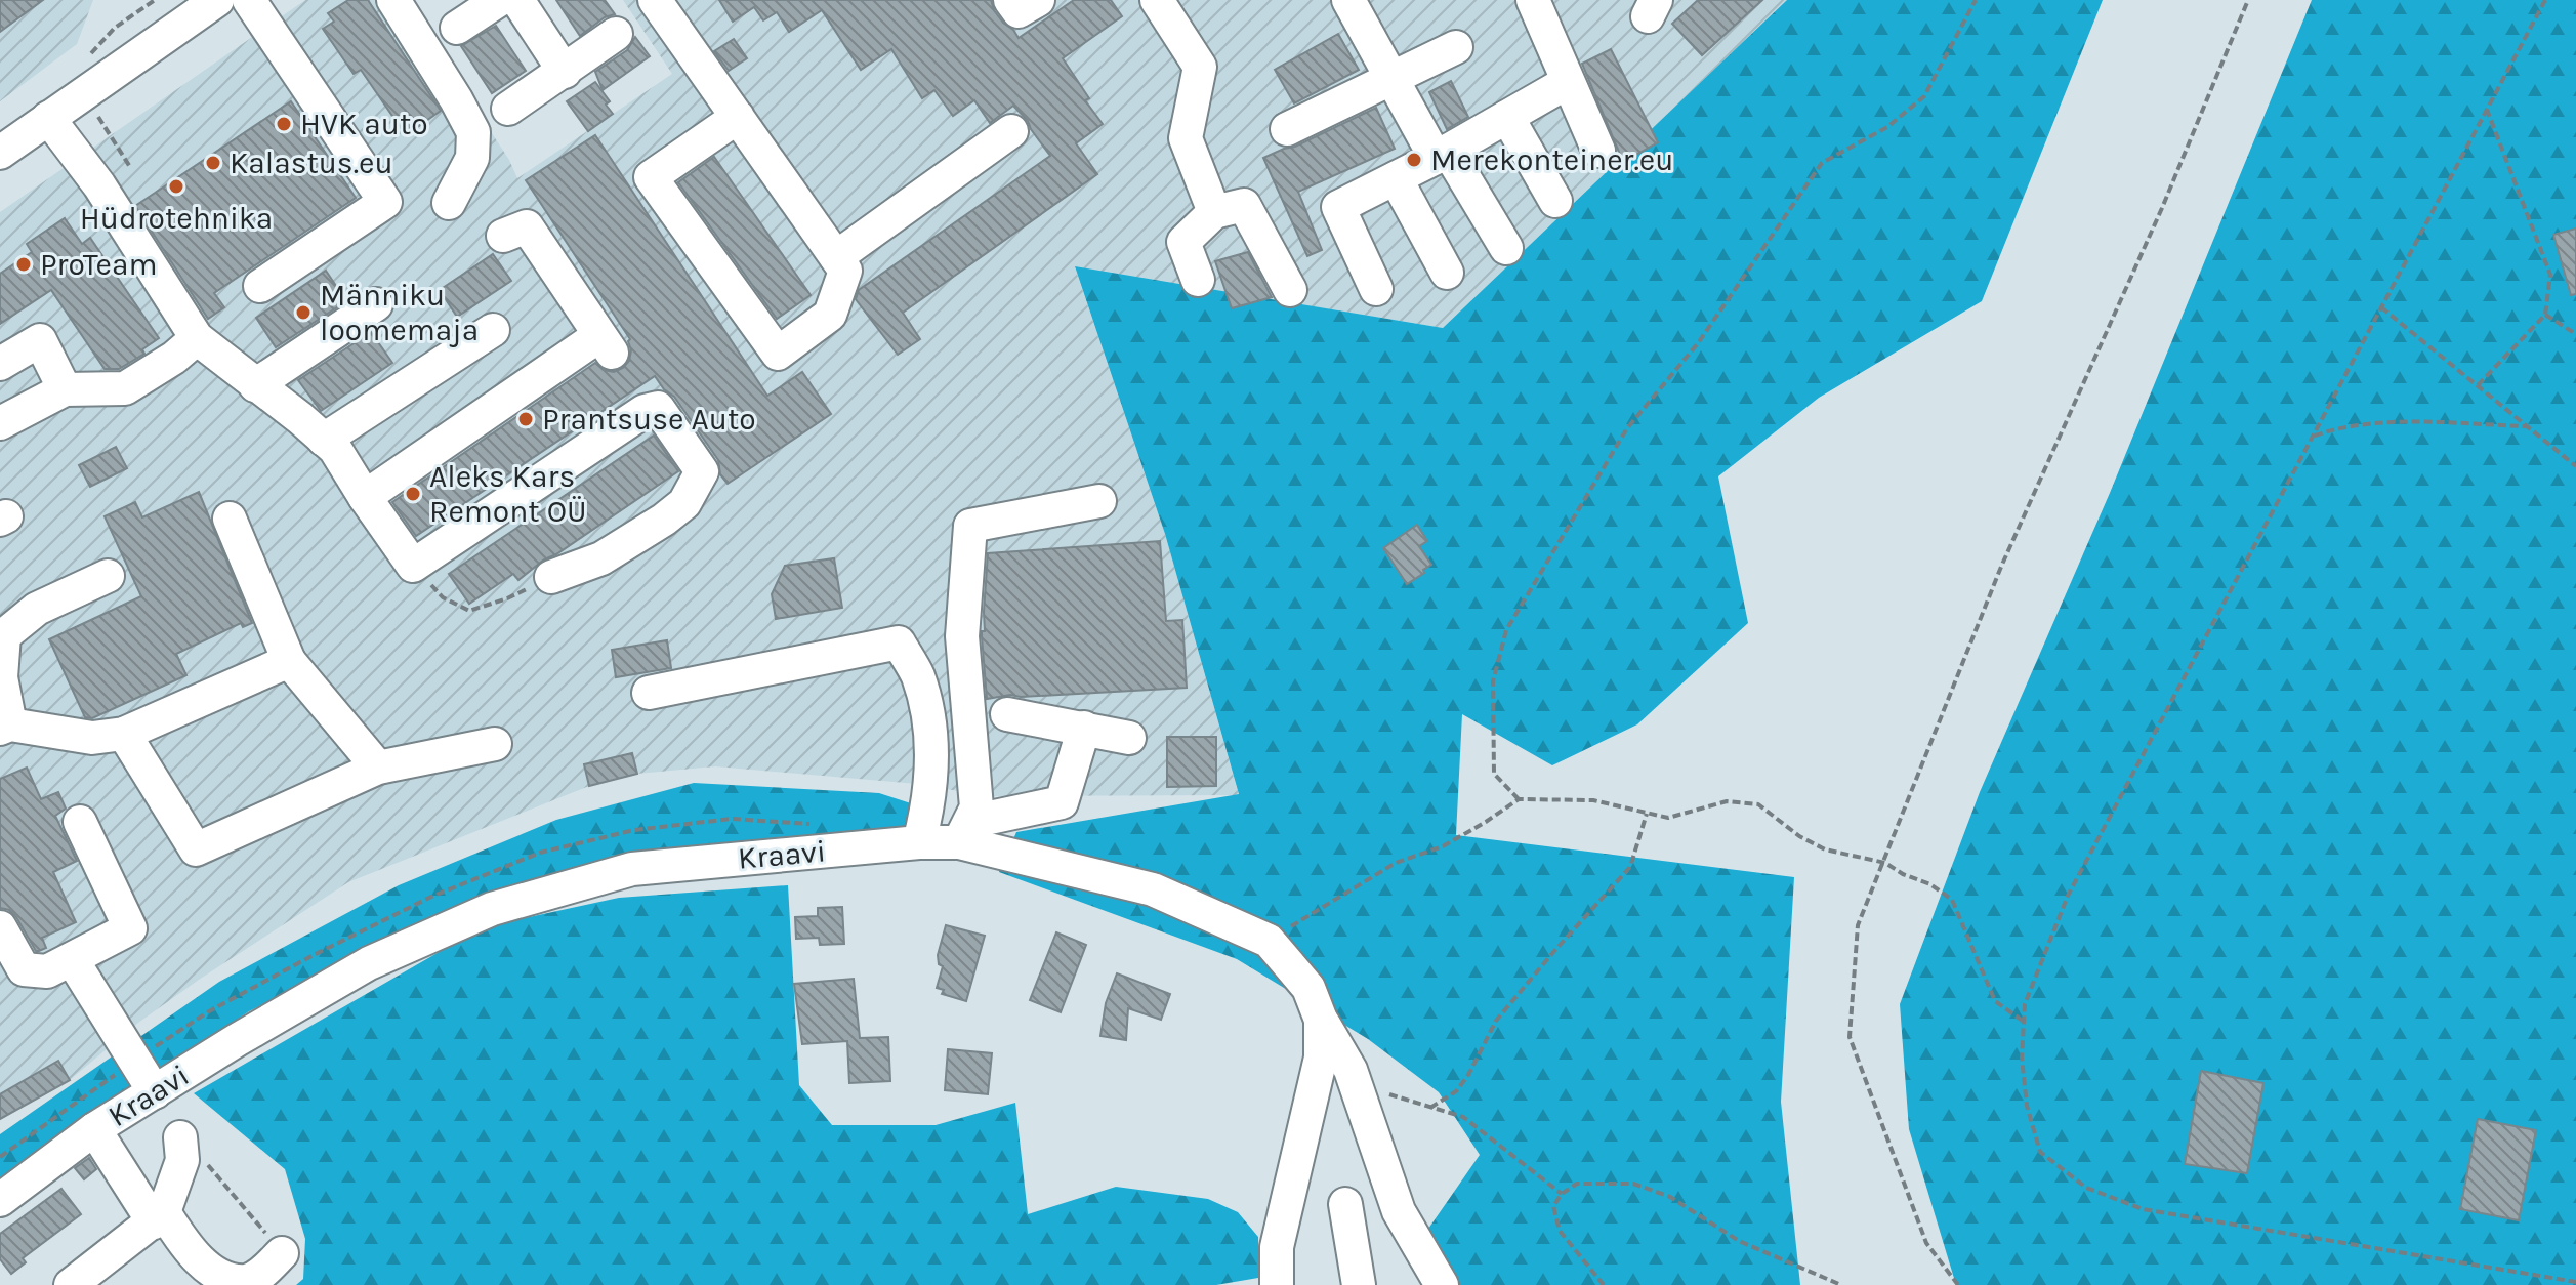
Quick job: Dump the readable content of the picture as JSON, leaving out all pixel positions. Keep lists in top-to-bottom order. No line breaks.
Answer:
{"streets":{"street":["Kraavi"]},"places":["HVK auto","Merekonteiner.eu","Kalastus.eu","Hüdrotehnika","ProTeam","Männiku loomemaja","Prantsuse Auto","Aleks Kars Remont OÜ"]}
